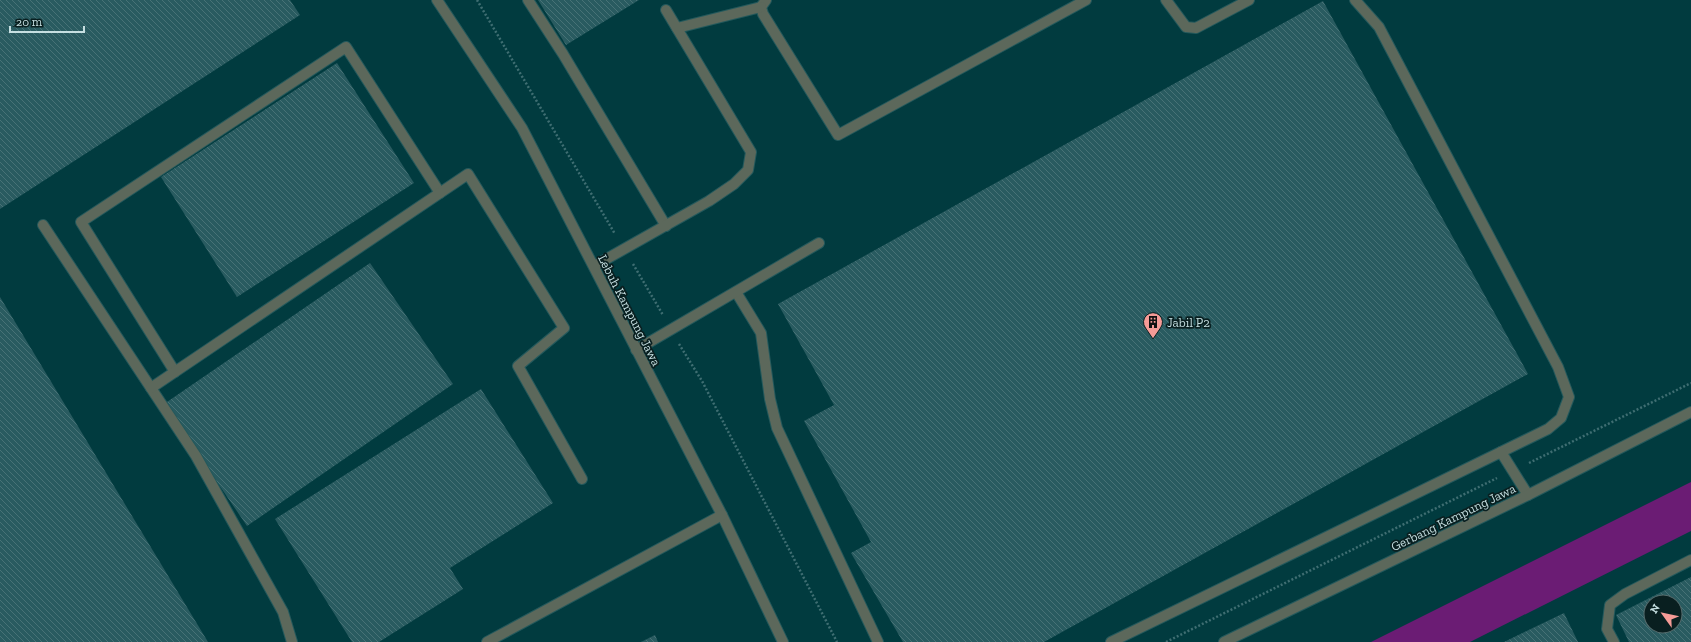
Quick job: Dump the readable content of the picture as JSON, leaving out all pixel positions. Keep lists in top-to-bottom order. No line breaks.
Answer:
{"streets":{"street":["Lebuh Kampung Jawa","Gerbang Kampung Jawa"]},"places":{"building":["Jabil P2"]},"scale_bar":"20 m","north":"top left"}
